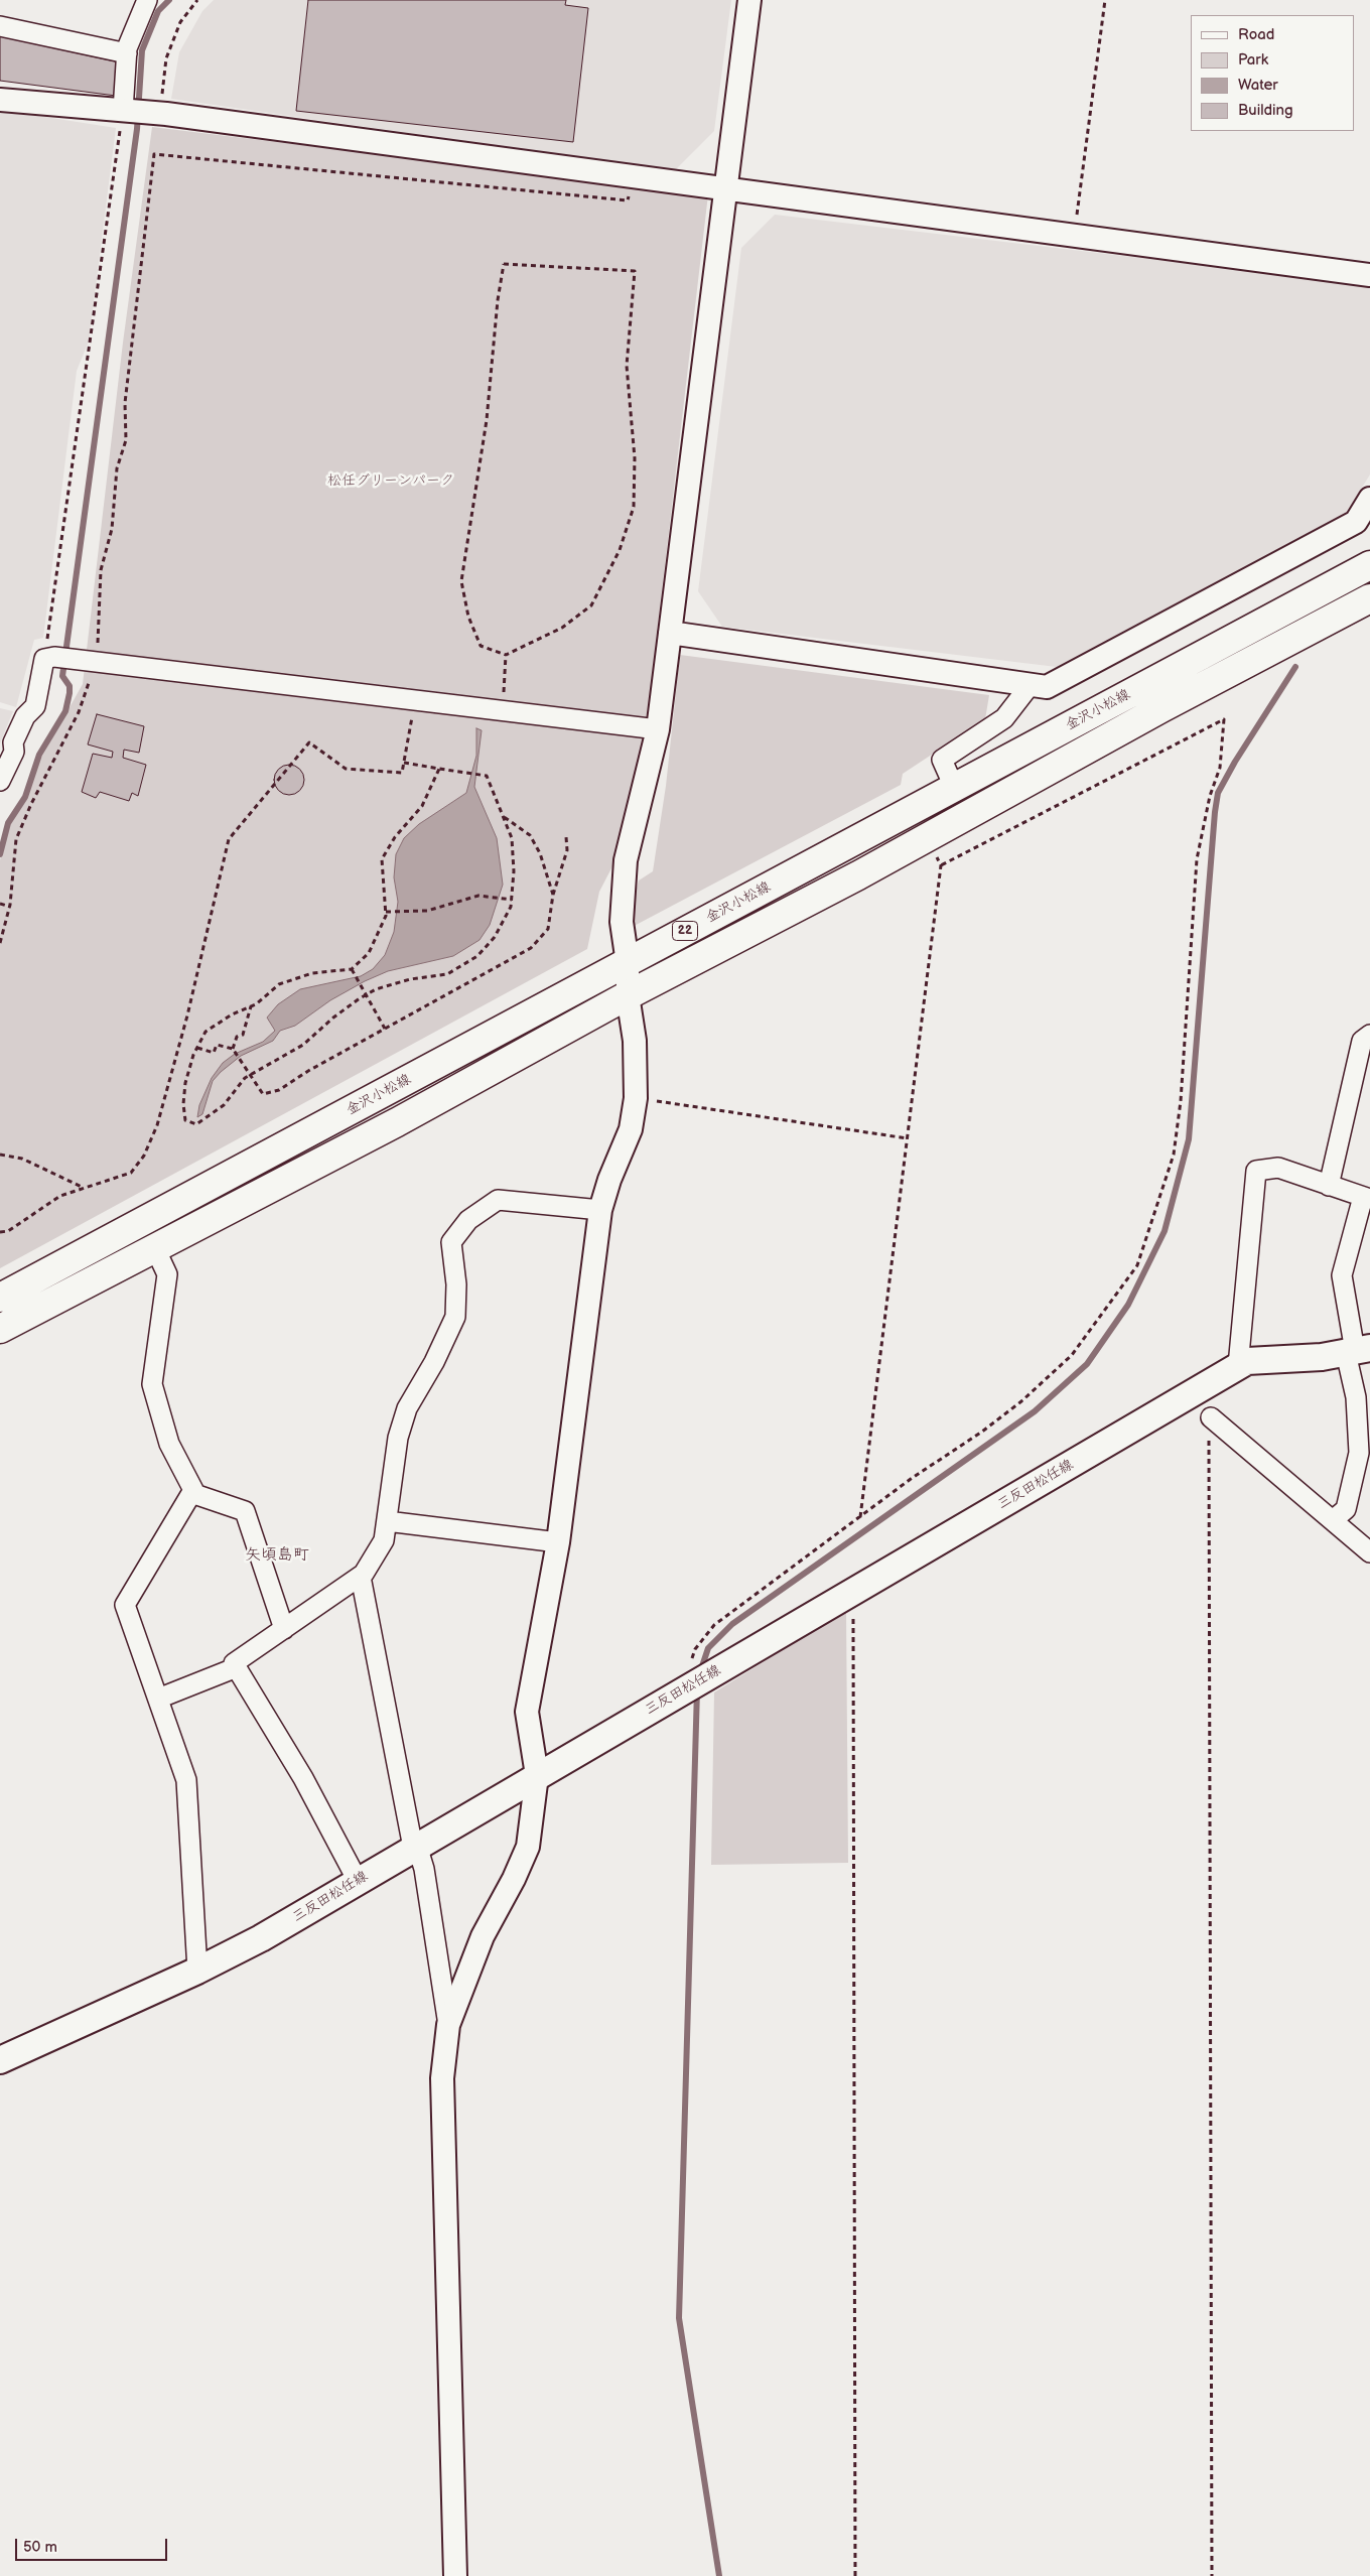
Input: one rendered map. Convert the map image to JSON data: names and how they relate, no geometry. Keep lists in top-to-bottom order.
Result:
{
  "streets": {
    "main road": ["金沢小松線", "22", "三反田松任線"]
  },
  "districts": ["矢頃島町"],
  "parks": ["松任グリーンパーク"],
  "legend": [
    "Road",
    "Park",
    "Water",
    "Building"
  ],
  "scale_bar": "50 m"
}
